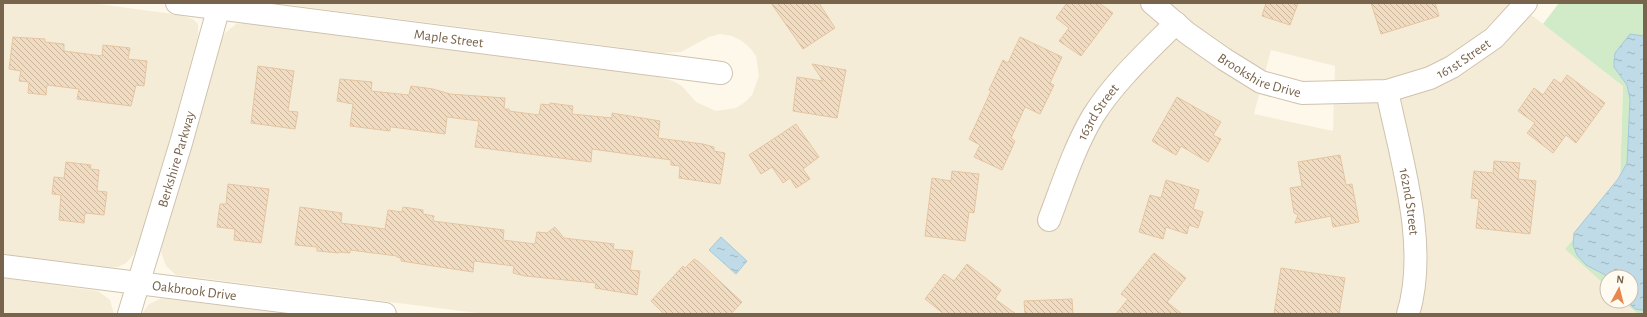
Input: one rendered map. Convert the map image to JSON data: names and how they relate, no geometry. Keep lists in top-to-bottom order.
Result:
{
  "streets": {
    "street": [
      "Maple Street",
      "161st Street",
      "Brookshire Drive",
      "163rd Street",
      "Berkshire Parkway",
      "162nd Street",
      "Oakbrook Drive"
    ]
  },
  "crossings": [
    ["Maple Street", "Berkshire Parkway"],
    ["161st Street", "Brookshire Drive"],
    ["161st Street", "162nd Street"],
    ["Brookshire Drive", "163rd Street"],
    ["Brookshire Drive", "162nd Street"],
    ["Berkshire Parkway", "Oakbrook Drive"]
  ],
  "north": "top"
}
